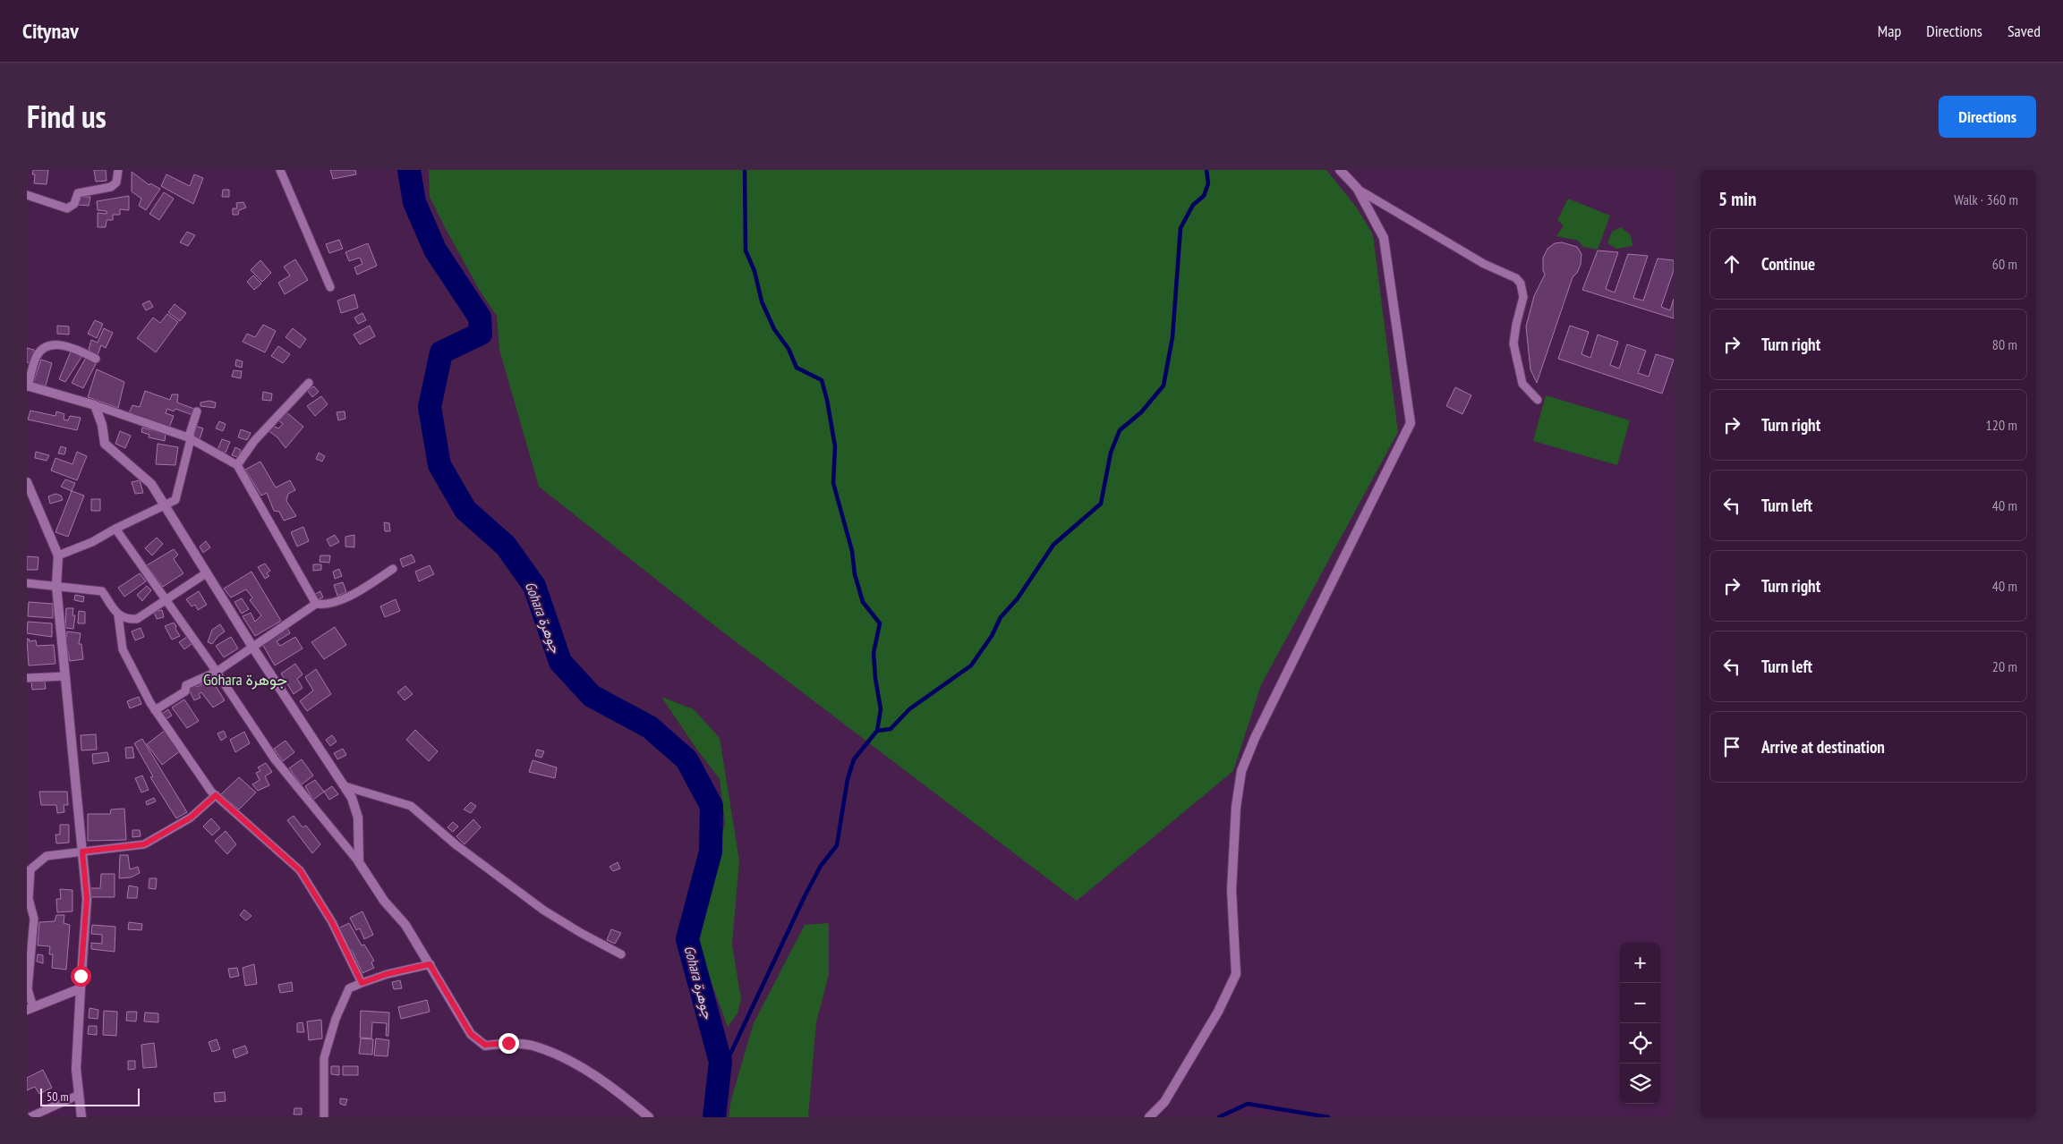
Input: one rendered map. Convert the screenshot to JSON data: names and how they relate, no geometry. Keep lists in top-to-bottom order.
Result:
{
  "districts": ["Gohara جوهرة"],
  "water": ["Gohara جوهرة"],
  "scale_bar": "50 m",
  "page": {
    "header": "Citynav",
    "nav": ["Map", "Directions", "Saved"],
    "title": "Find us",
    "buttons": "Directions",
    "heading": ["5 min", "Walk · 360 m"],
    "list": [
      ["Continue", "60 m"],
      ["Turn right", "80 m"],
      ["Turn right", "120 m"],
      ["Turn left", "40 m"],
      ["Turn right", "40 m"],
      ["Turn left", "20 m"],
      "Arrive at destination"
    ],
    "map_buttons": ["+", "−"],
    "scale": "50 m"
  }
}
